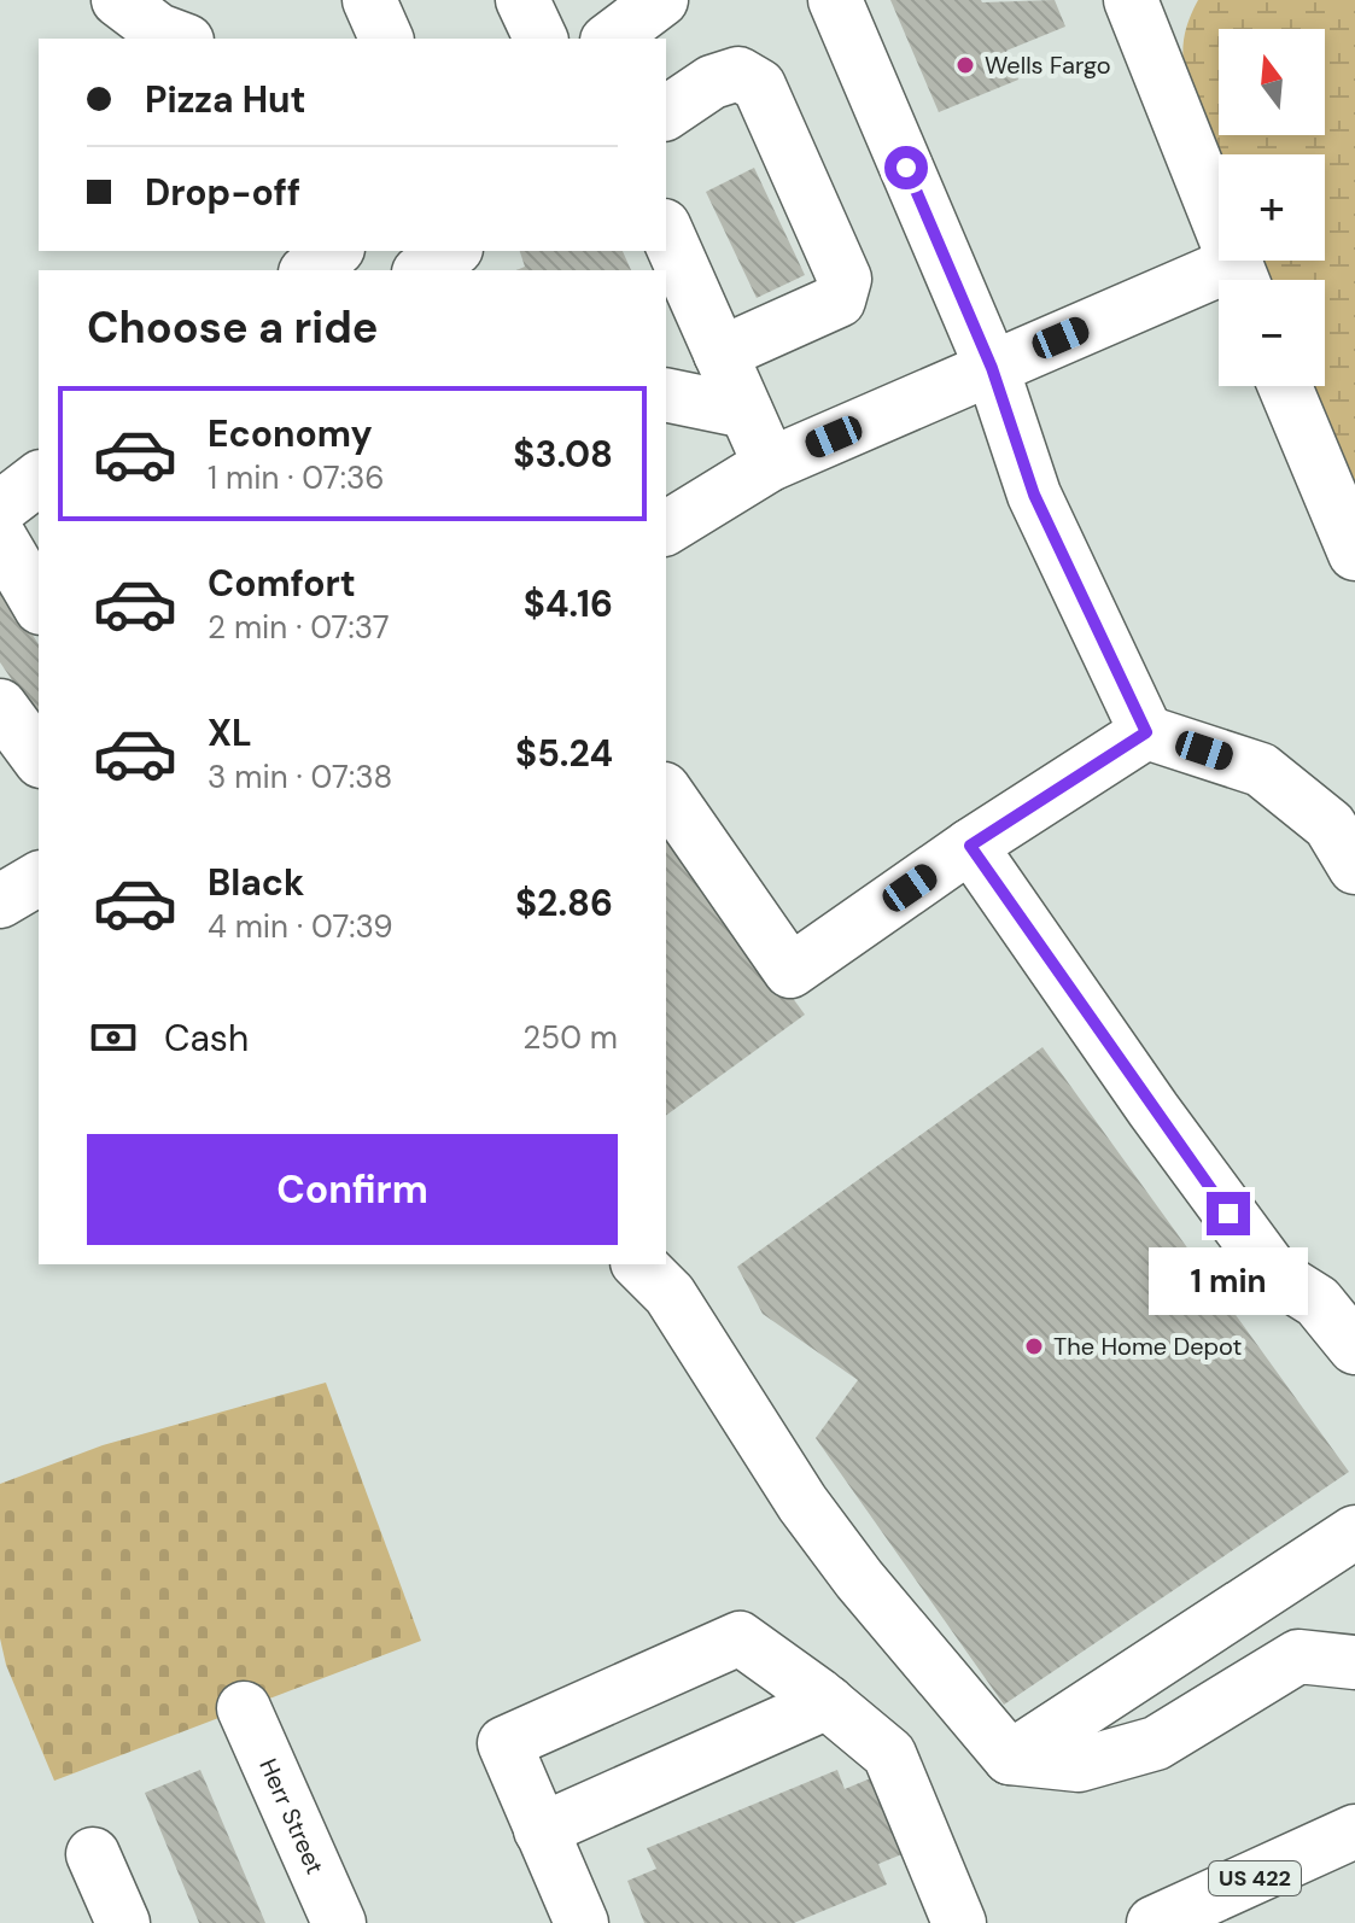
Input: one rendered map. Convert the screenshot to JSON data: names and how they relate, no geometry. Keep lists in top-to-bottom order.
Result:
{
  "streets": {
    "main road": ["Herr Street", "US 422"]
  },
  "places": ["Wells Fargo", "The Home Depot"],
  "north": "top",
  "page": {
    "map_buttons": ["+", "−"],
    "banner": ["Pizza Hut", "Drop-off"],
    "heading": "Choose a ride",
    "list": [
      {
        "name": "Economy",
        "note": "1 min · 07:36",
        "value": "$3.08"
      },
      {
        "name": "Comfort",
        "note": "2 min · 07:37",
        "value": "$4.16"
      },
      {
        "name": "XL",
        "note": "3 min · 07:38",
        "value": "$5.24"
      },
      {
        "name": "Black",
        "note": "4 min · 07:39",
        "value": "$2.86"
      }
    ],
    "pay": ["Cash", "250 m"],
    "buttons": "Confirm",
    "bubble": "1 min"
  }
}
